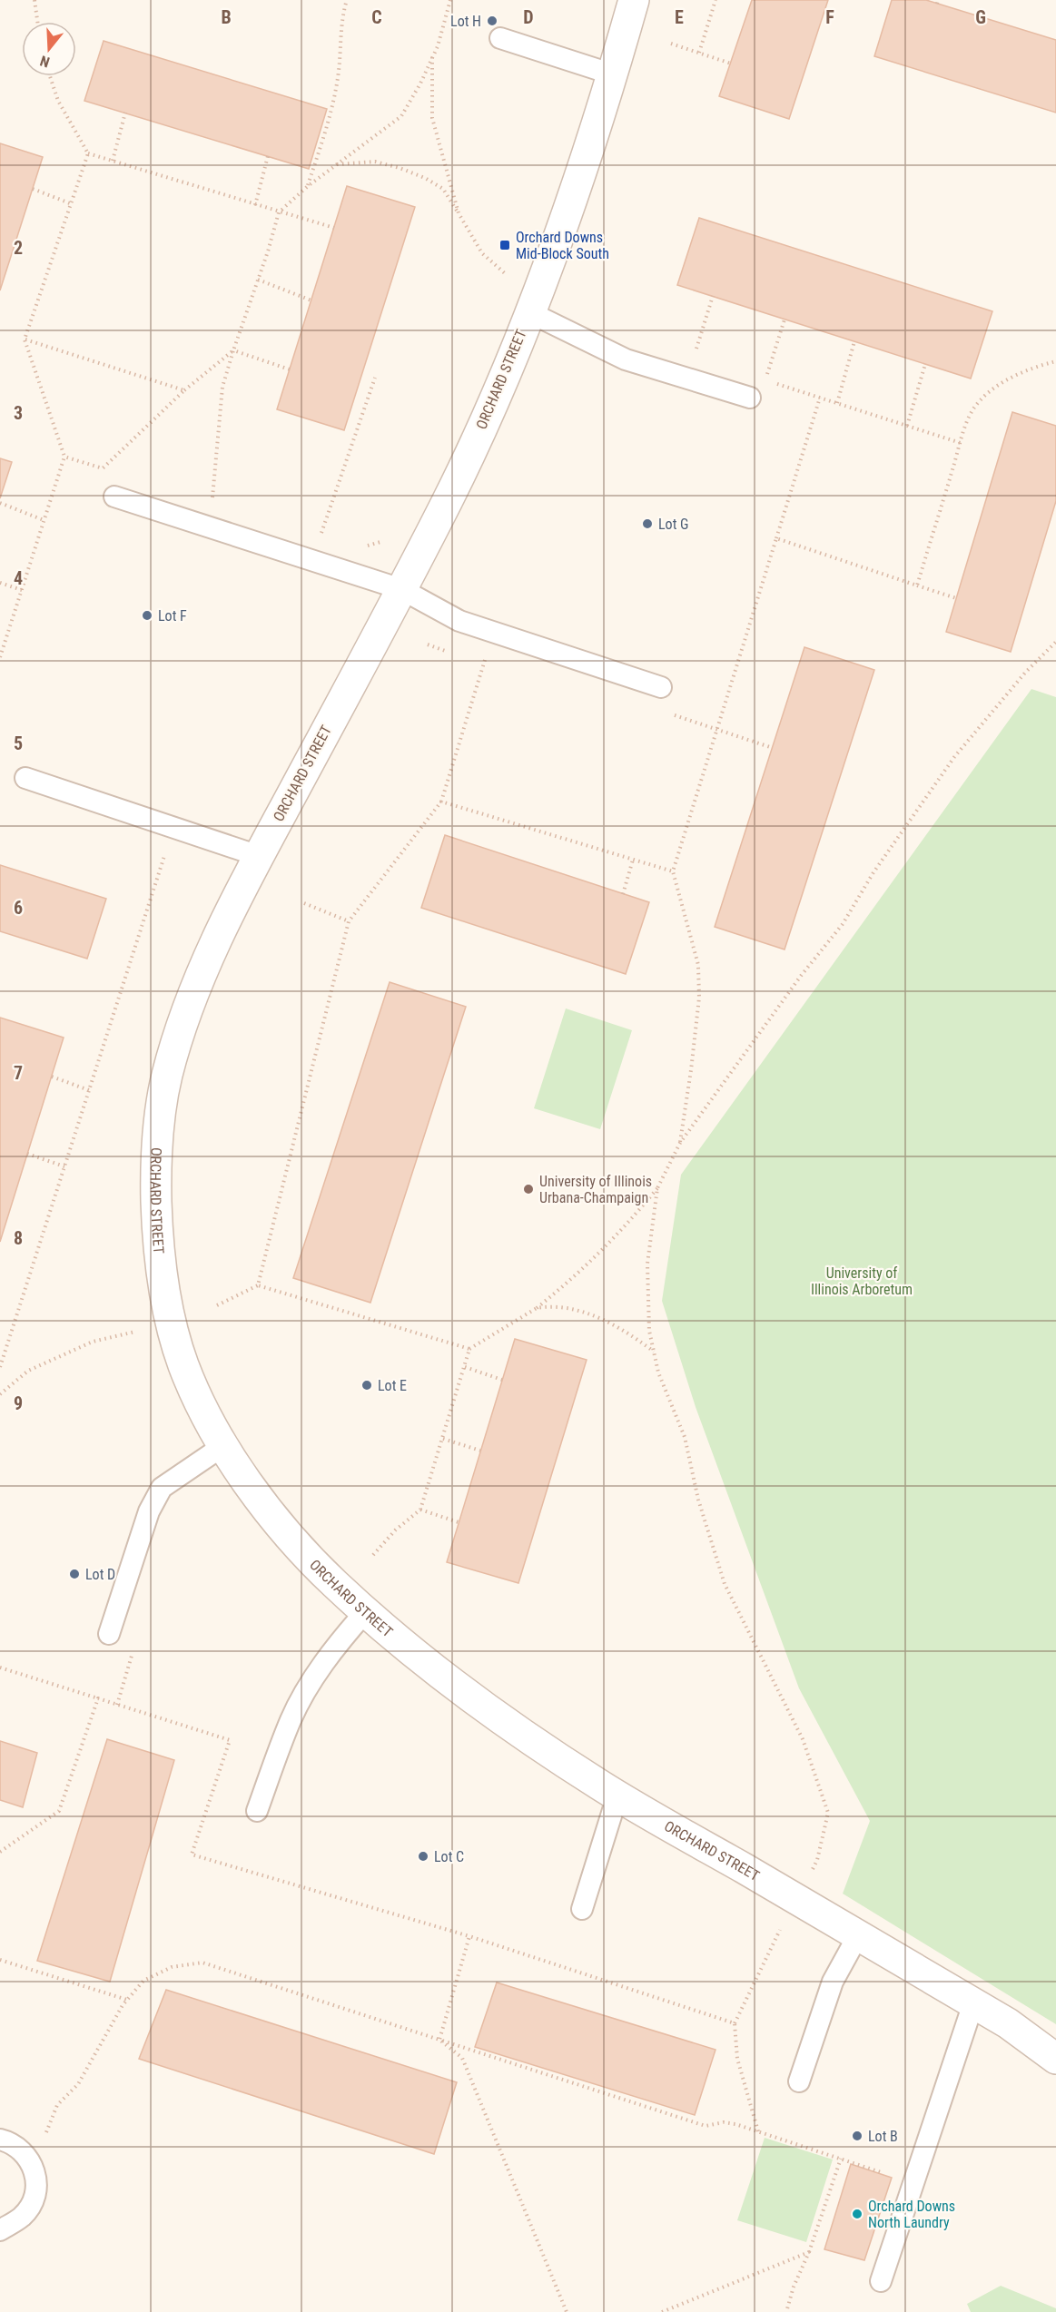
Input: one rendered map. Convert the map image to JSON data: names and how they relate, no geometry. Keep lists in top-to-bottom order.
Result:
{
  "streets": {
    "street": ["ORCHARD STREET"]
  },
  "parks": ["University of Illinois Arboretum"],
  "places": {
    "other": [
      "Lot H",
      "Lot G",
      "Lot F",
      "University of Illinois Urbana-Champaign",
      "Lot E",
      "Lot D",
      "Lot C",
      "Lot B",
      "Orchard Downs North Laundry"
    ],
    "transit": ["Orchard Downs Mid-Block South"]
  },
  "north": "bottom",
  "grid": {
    "columns": [
      "B",
      "C",
      "D",
      "E",
      "F",
      "G"
    ],
    "rows": [
      "2",
      "3",
      "4",
      "5",
      "6",
      "7",
      "8",
      "9"
    ]
  }
}
